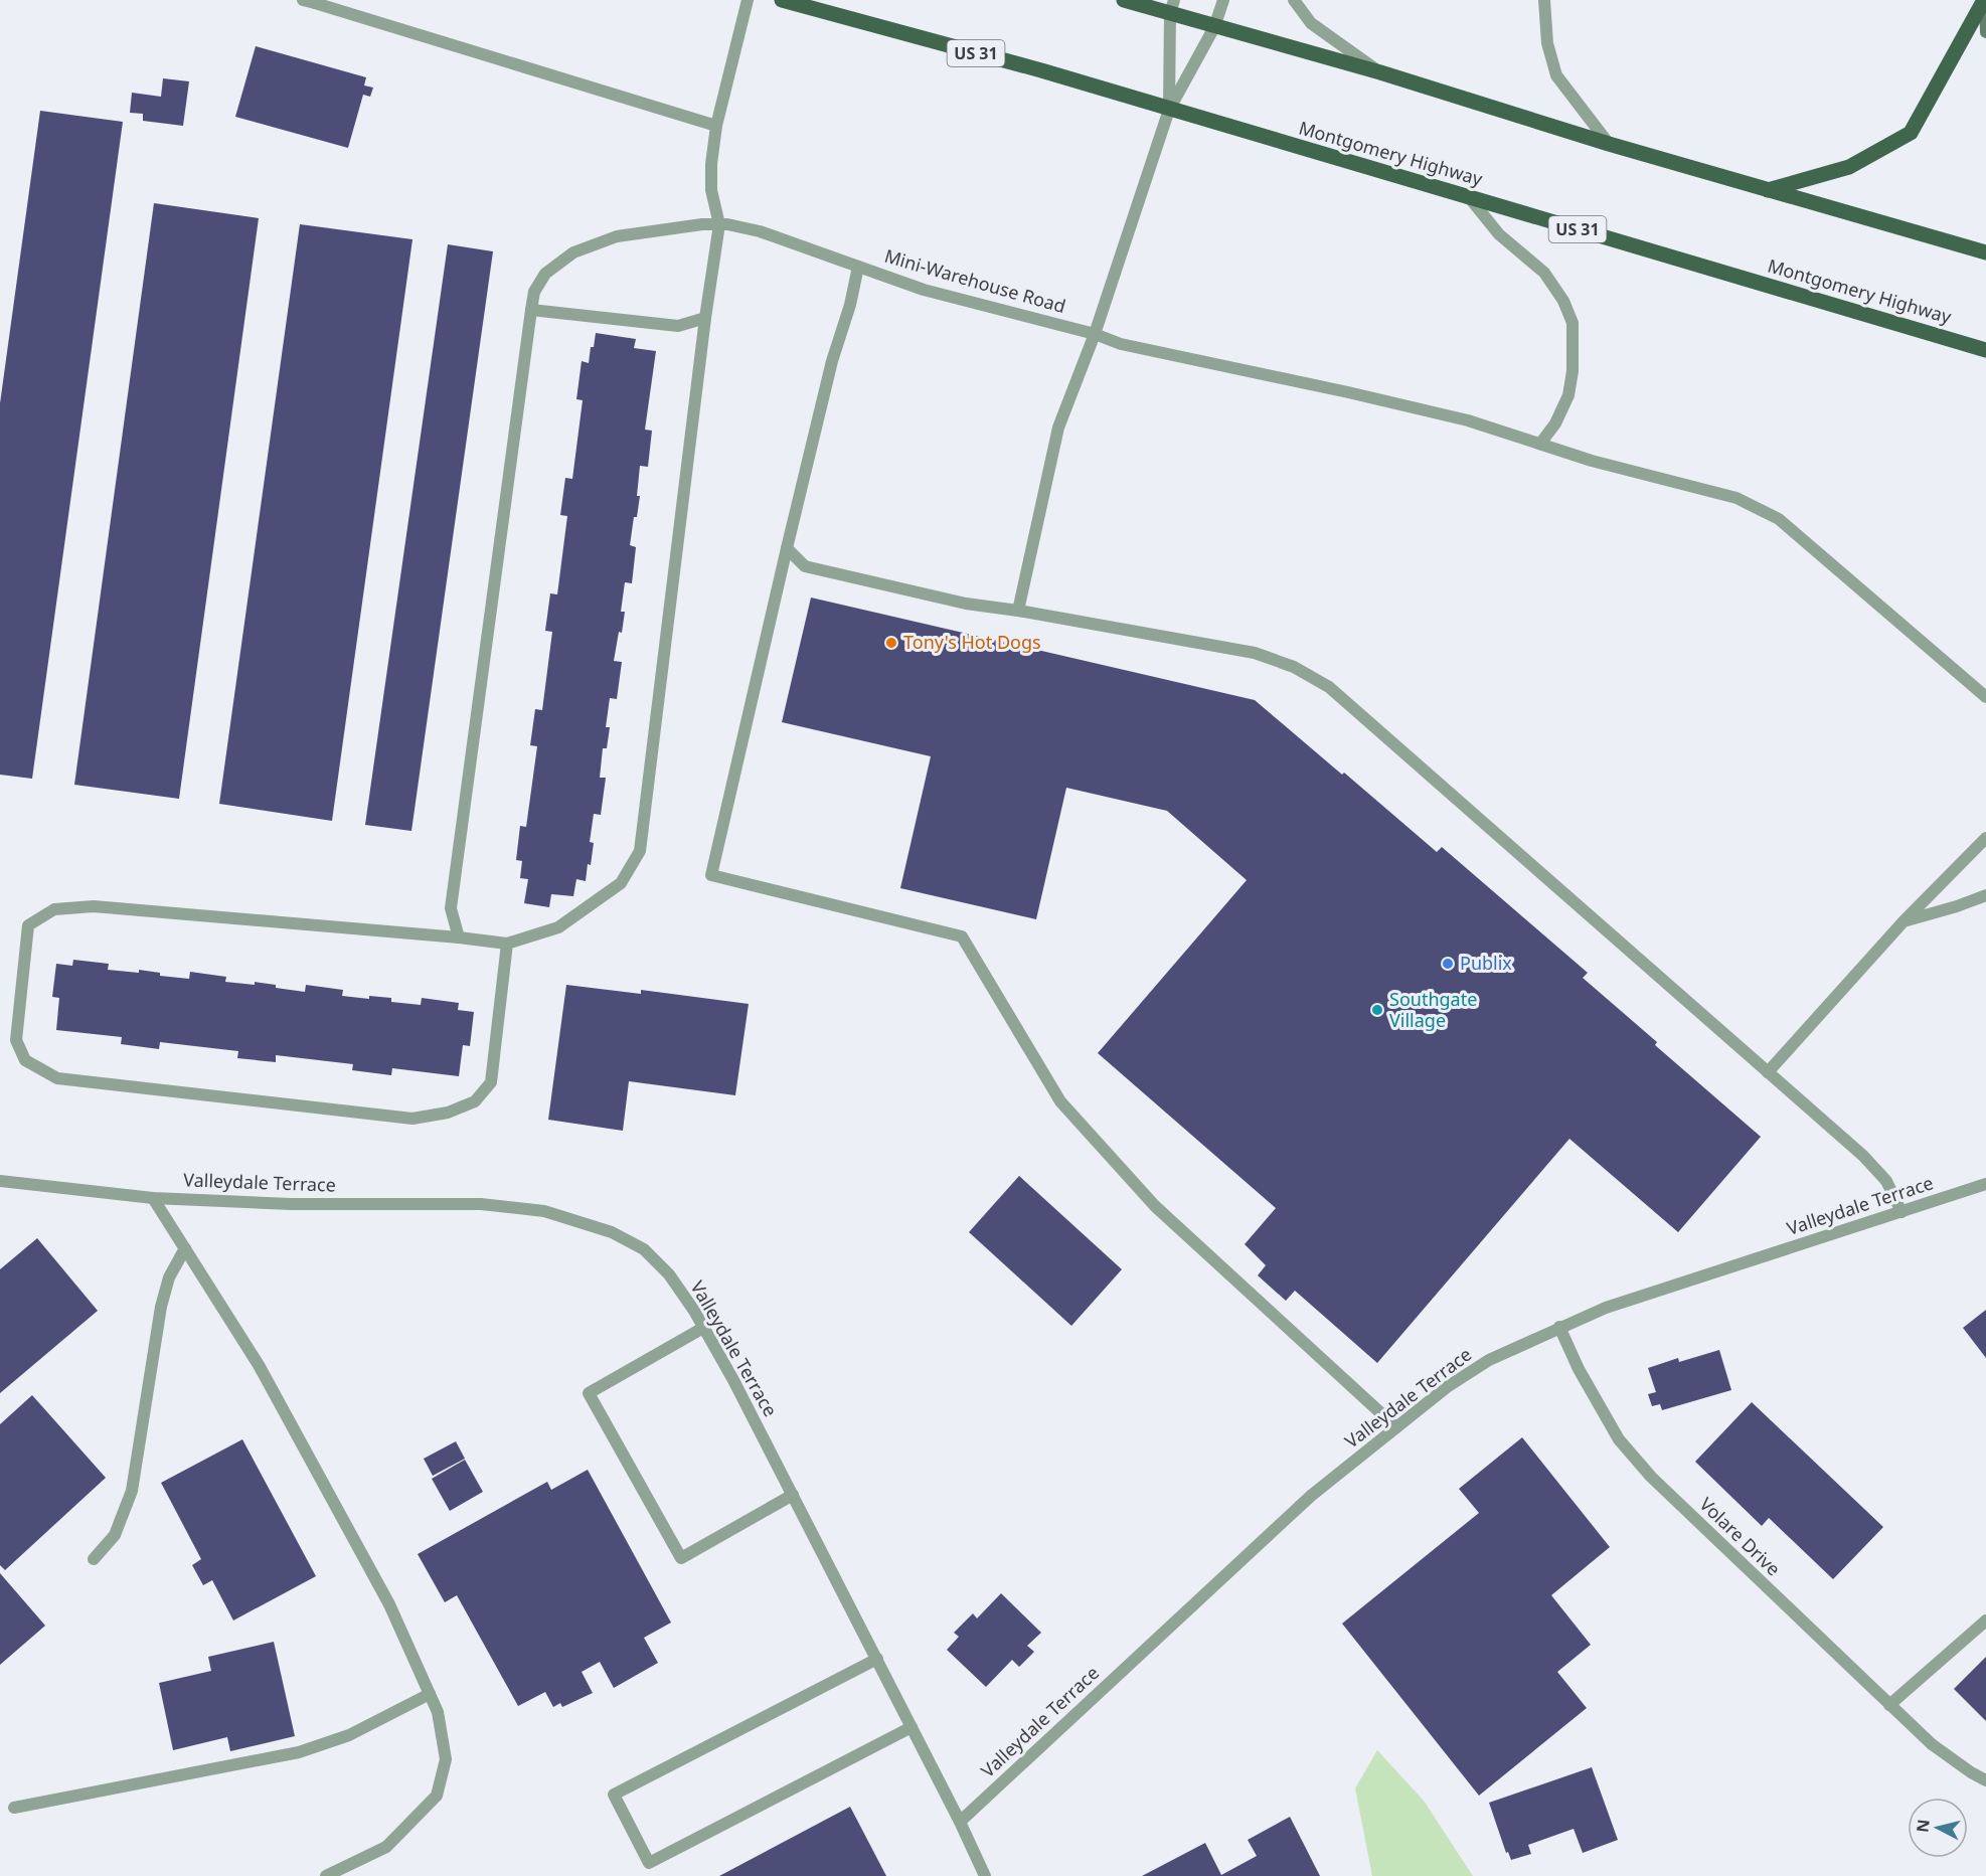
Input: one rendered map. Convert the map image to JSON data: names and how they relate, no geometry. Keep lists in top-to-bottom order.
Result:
{
  "streets": {
    "main road": ["US 31", "Montgomery Highway"],
    "street": ["Mini-Warehouse Road", "Valleydale Terrace", "Volare Drive"]
  },
  "crossings": [
    ["Valleydale Terrace", "Volare Drive"]
  ],
  "places": ["Tony's Hot Dogs", "Publix", "Southgate Village"],
  "north": "left"
}
